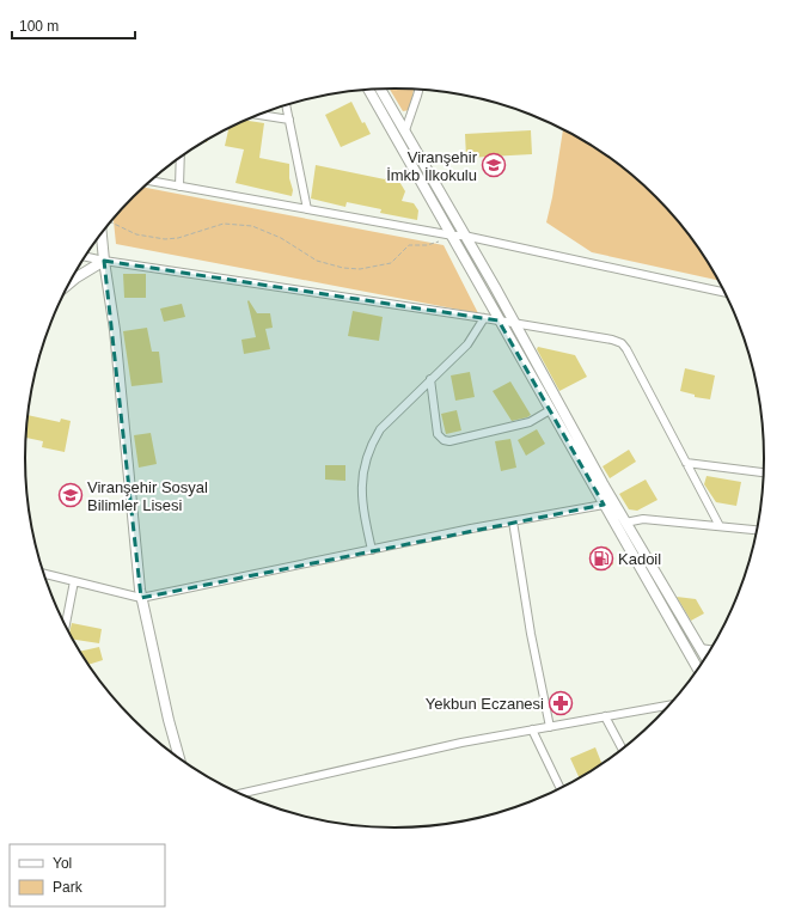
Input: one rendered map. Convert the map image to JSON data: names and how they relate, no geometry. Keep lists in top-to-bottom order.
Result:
{
  "places": {
    "school or university": ["Viranşehir İmkb İlkokulu", "Viranşehir Sosyal Bilimler Lisesi"],
    "fuel station": ["Kadoil"],
    "pharmacy": ["Yekbun Eczanesi"]
  },
  "legend": ["Yol", "Park"],
  "scale_bar": "100 m"
}
